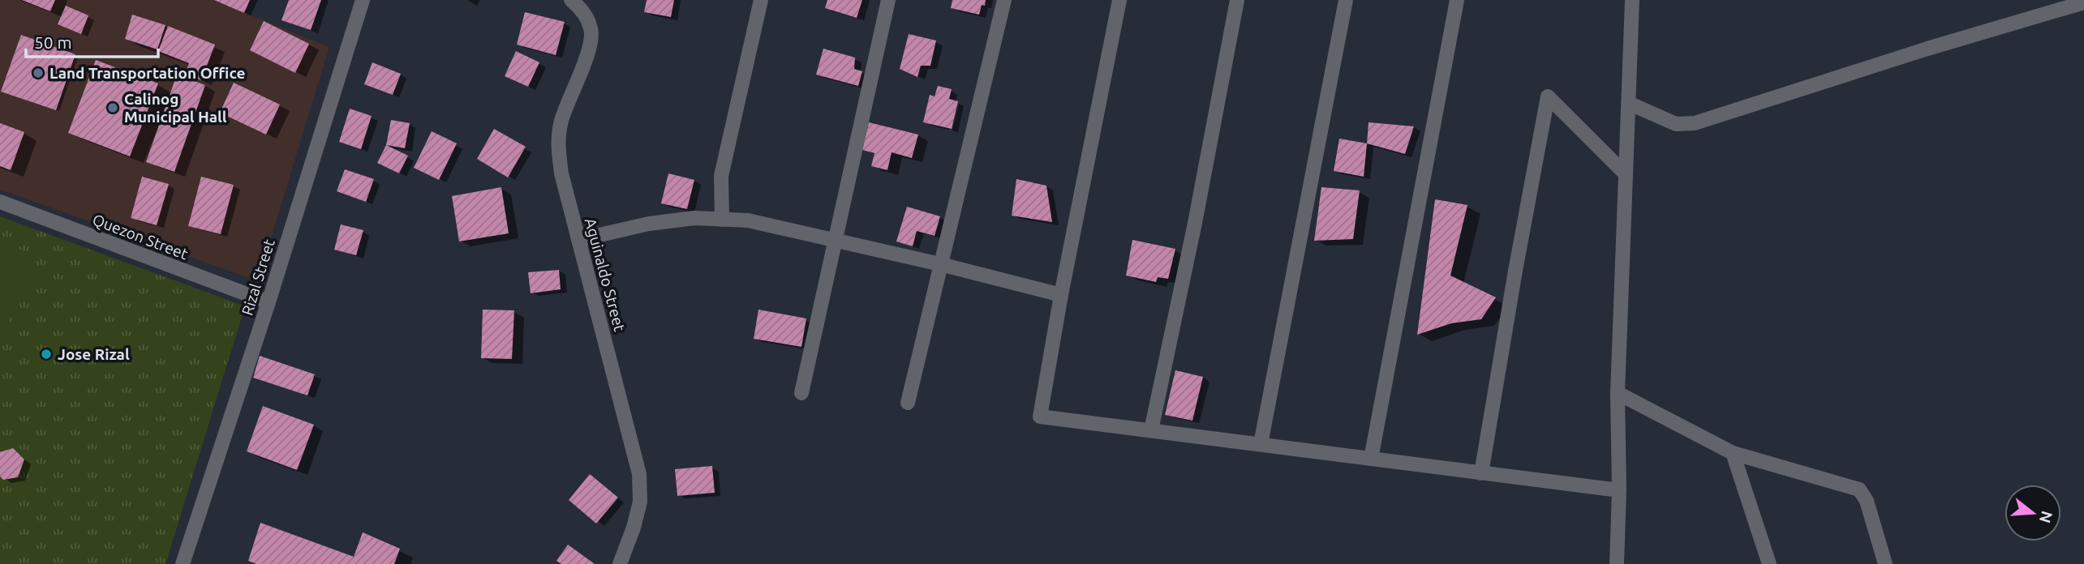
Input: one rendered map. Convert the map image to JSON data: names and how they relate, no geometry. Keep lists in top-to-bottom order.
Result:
{
  "streets": {
    "street": ["Quezon Street", "Aguinaldo Street", "Rizal Street"]
  },
  "crossings": [
    ["Quezon Street", "Rizal Street"]
  ],
  "places": ["Land Transportation Office", "Calinog Municipal Hall", "Jose Rizal"],
  "scale_bar": "50 m",
  "north": "right"
}
